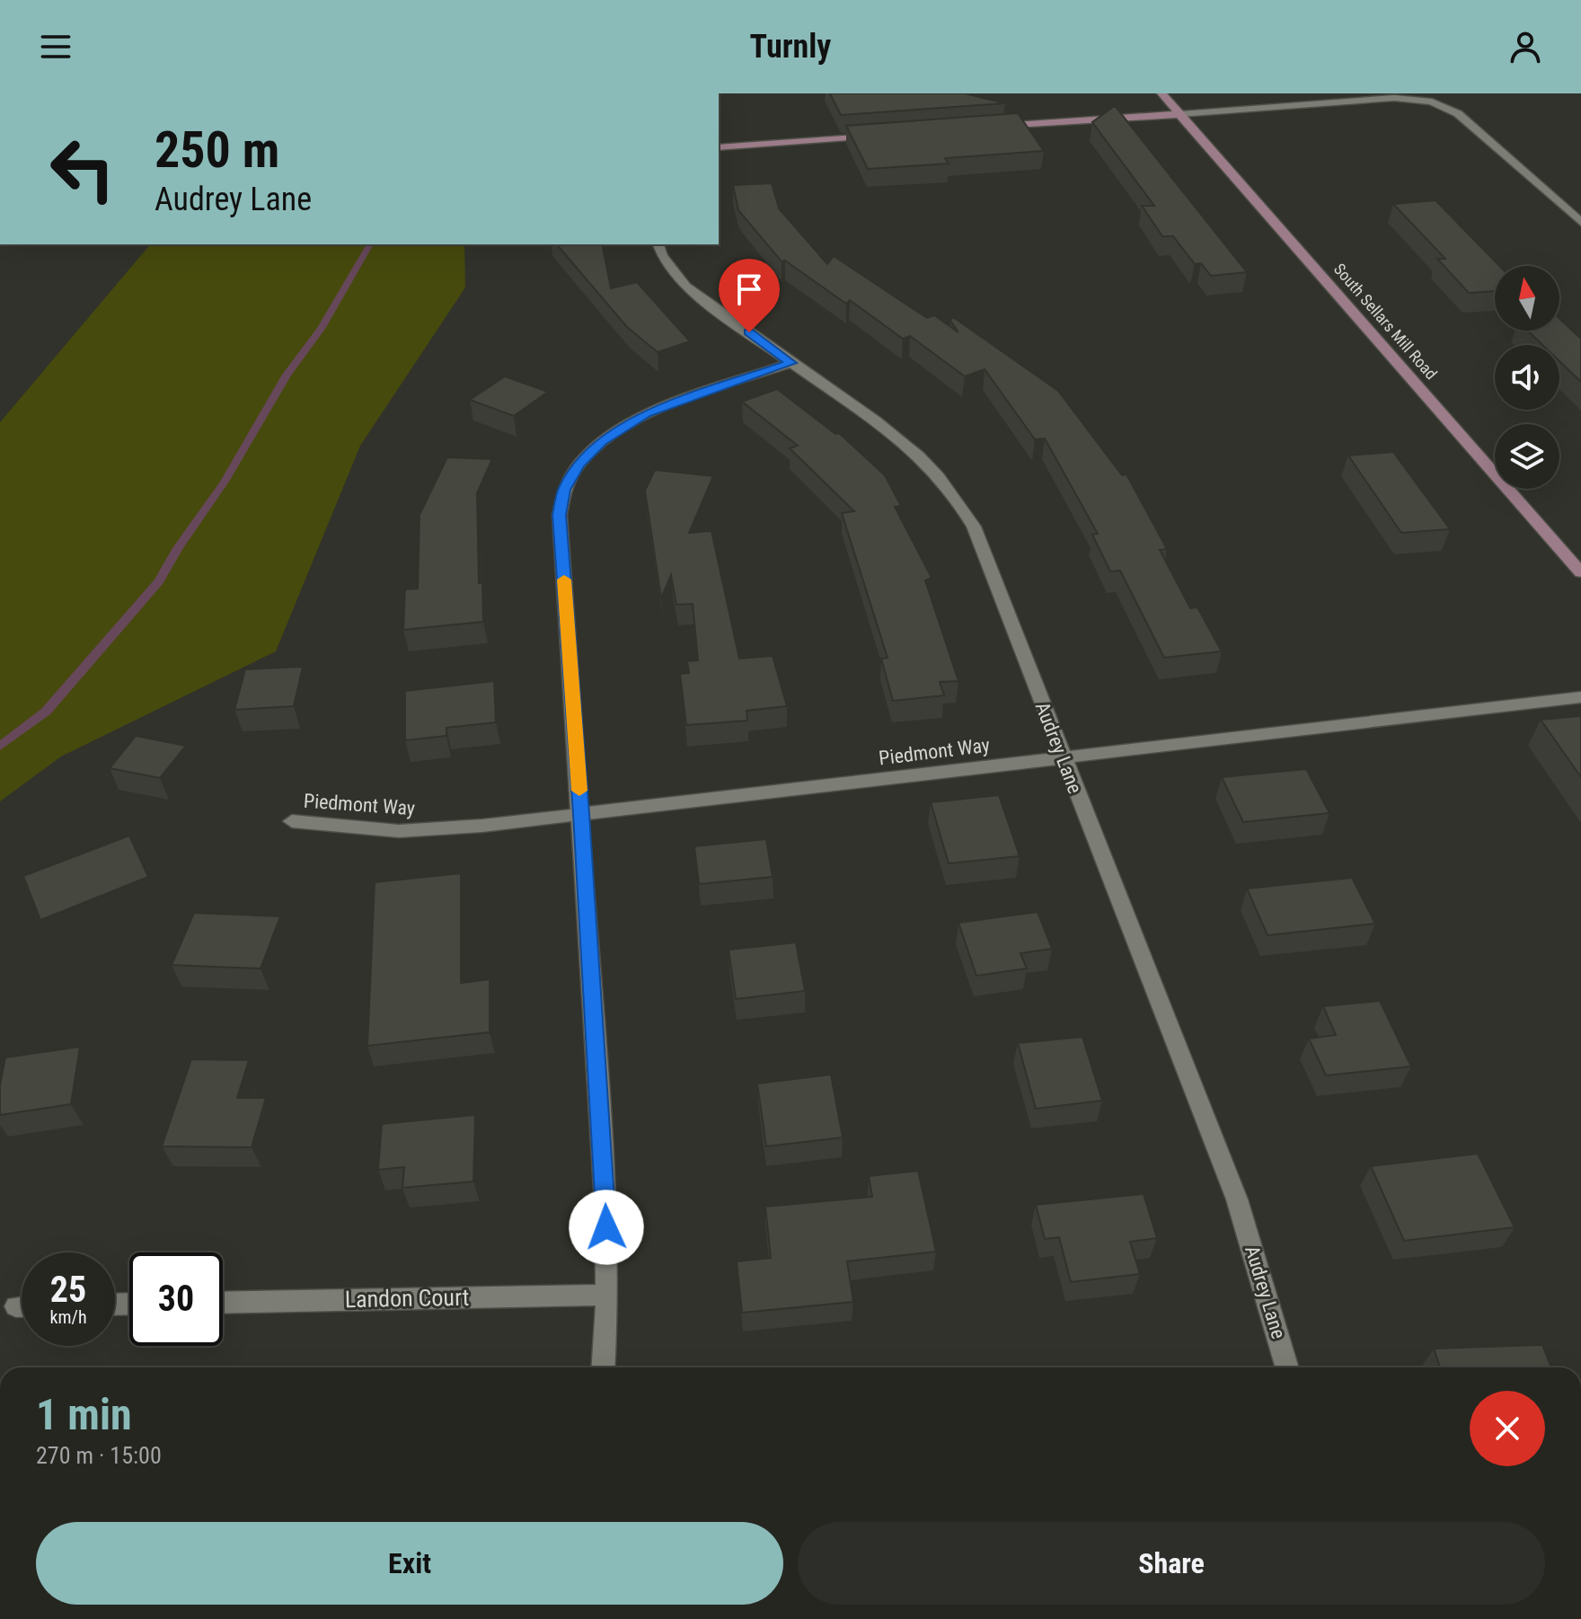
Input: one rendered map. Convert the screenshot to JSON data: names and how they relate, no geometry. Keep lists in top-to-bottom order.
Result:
{
  "streets": {
    "main road": ["South Sellars Mill Road"],
    "street": ["Audrey Lane", "Piedmont Way", "Landon Court"]
  },
  "crossings": [
    ["Audrey Lane", "Piedmont Way"]
  ],
  "north": "top",
  "page": {
    "header": "Turnly",
    "turn": ["250 m", "Audrey Lane"],
    "speed": "25 km/h",
    "limit": "30",
    "heading": ["1 min", "270 m · 15:00"],
    "buttons": ["Exit", "Share"]
  }
}
